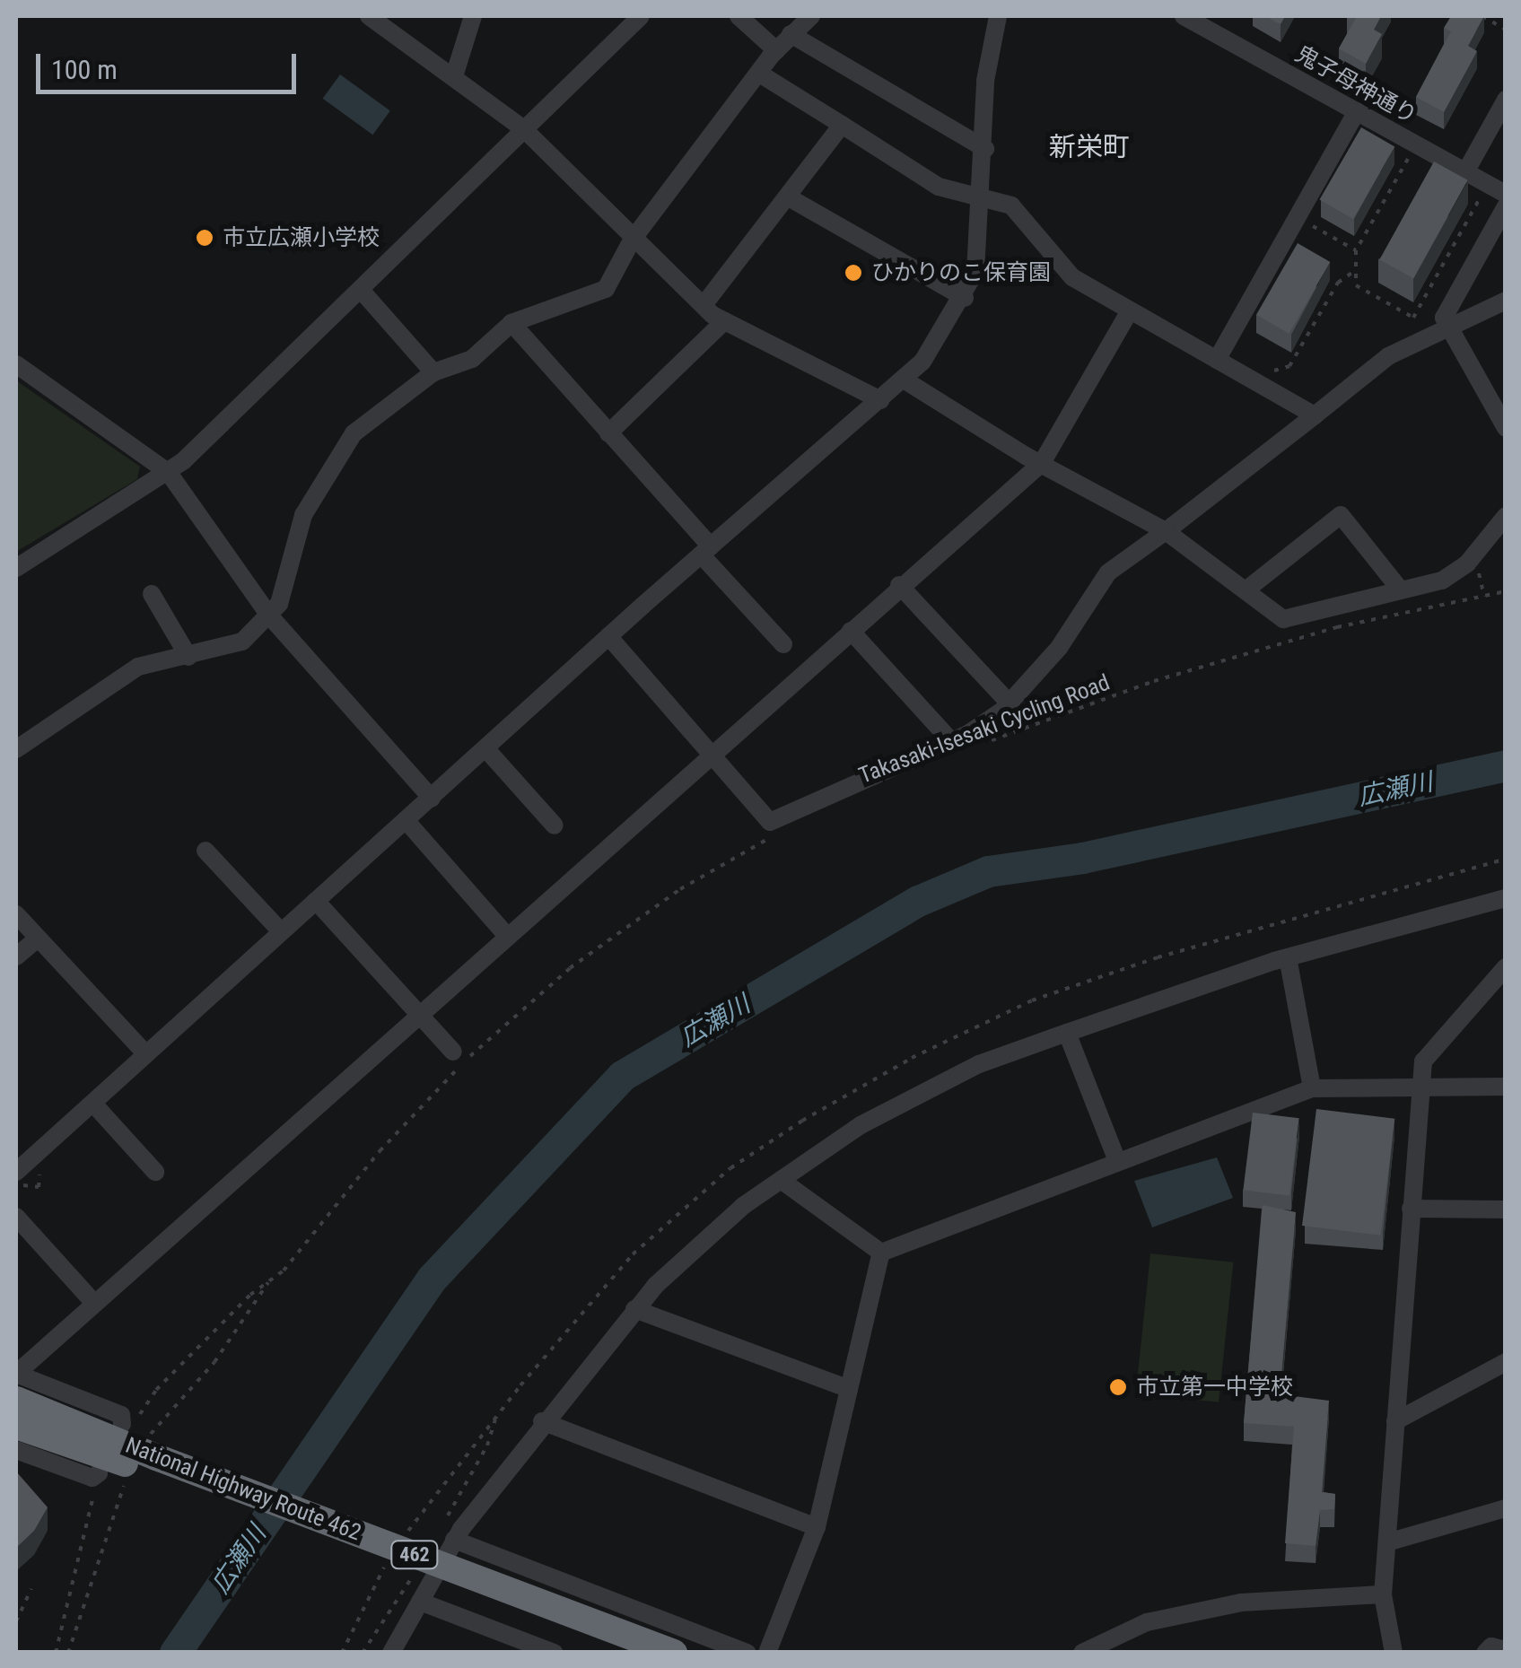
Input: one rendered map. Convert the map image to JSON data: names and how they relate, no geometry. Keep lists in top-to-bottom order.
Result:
{
  "streets": {
    "highway": ["National Highway Route 462", "462"],
    "street": ["鬼子母神通り"],
    "path": ["Takasaki-Isesaki Cycling Road"]
  },
  "districts": ["新栄町"],
  "water": ["広瀬川"],
  "places": ["市立広瀬小学校", "ひかりのこ保育園", "市立第一中学校"],
  "scale_bar": "100 m"
}
